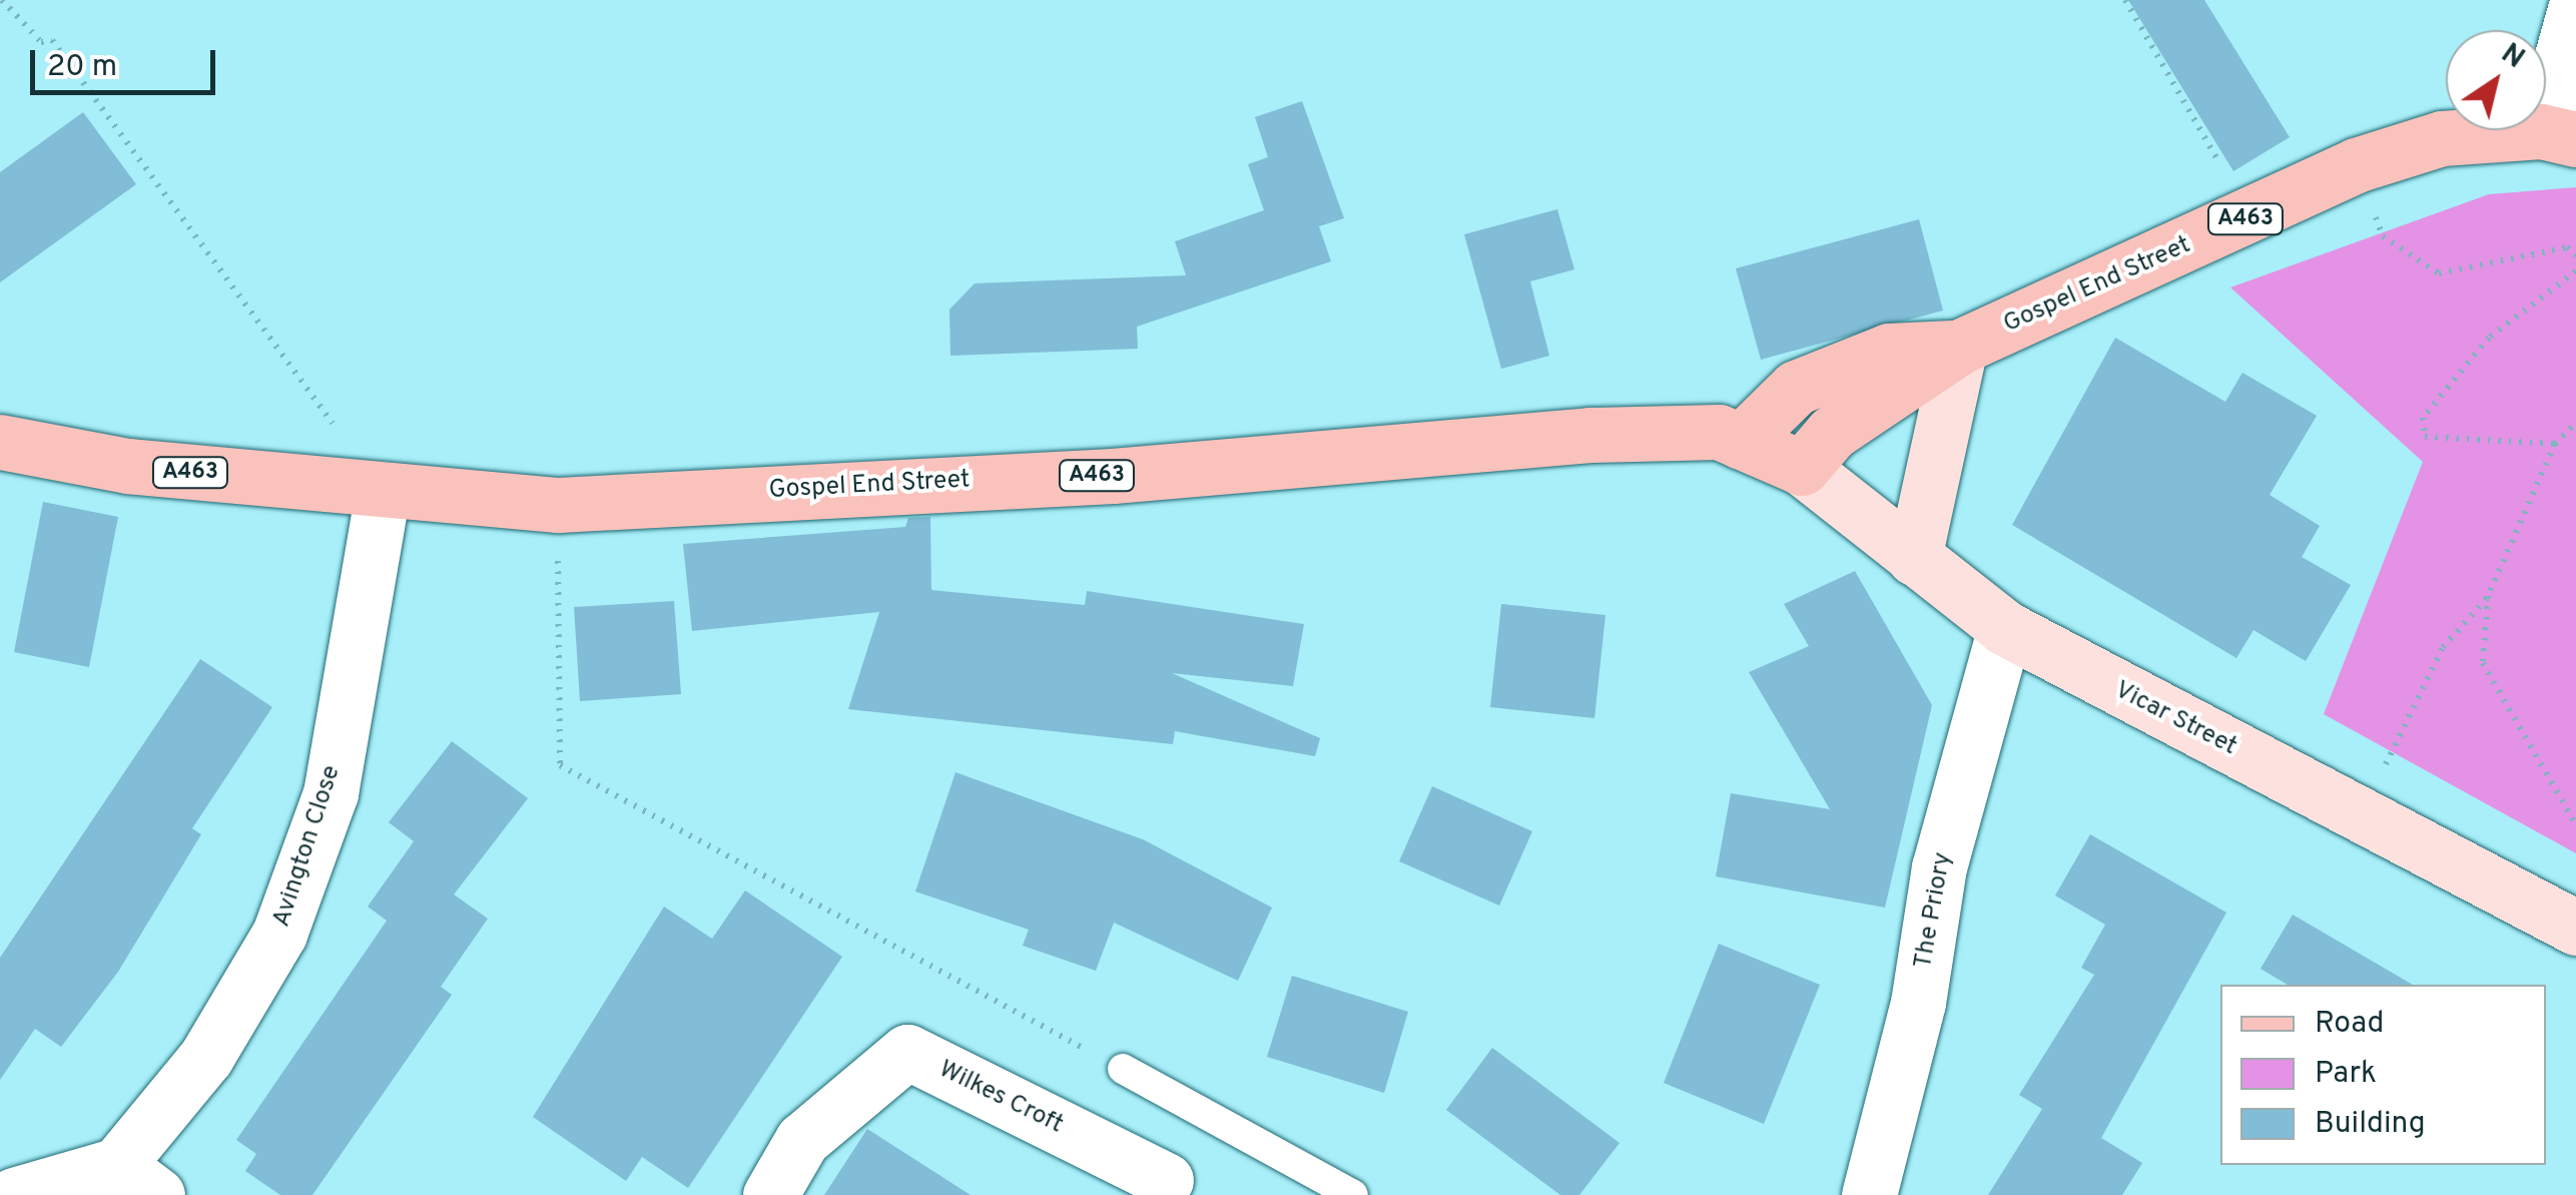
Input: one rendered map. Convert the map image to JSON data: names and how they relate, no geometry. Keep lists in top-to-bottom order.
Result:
{
  "streets": {
    "main road": ["A463", "Gospel End Street", "Vicar Street"],
    "street": ["Avington Close", "The Priory", "Wilkes Croft"]
  },
  "crossings": [
    ["Gospel End Street", "Vicar Street"],
    ["Gospel End Street", "Avington Close"],
    ["Vicar Street", "The Priory"]
  ],
  "legend": ["Road", "Park", "Building"],
  "scale_bar": "20 m",
  "north": "top right"
}
